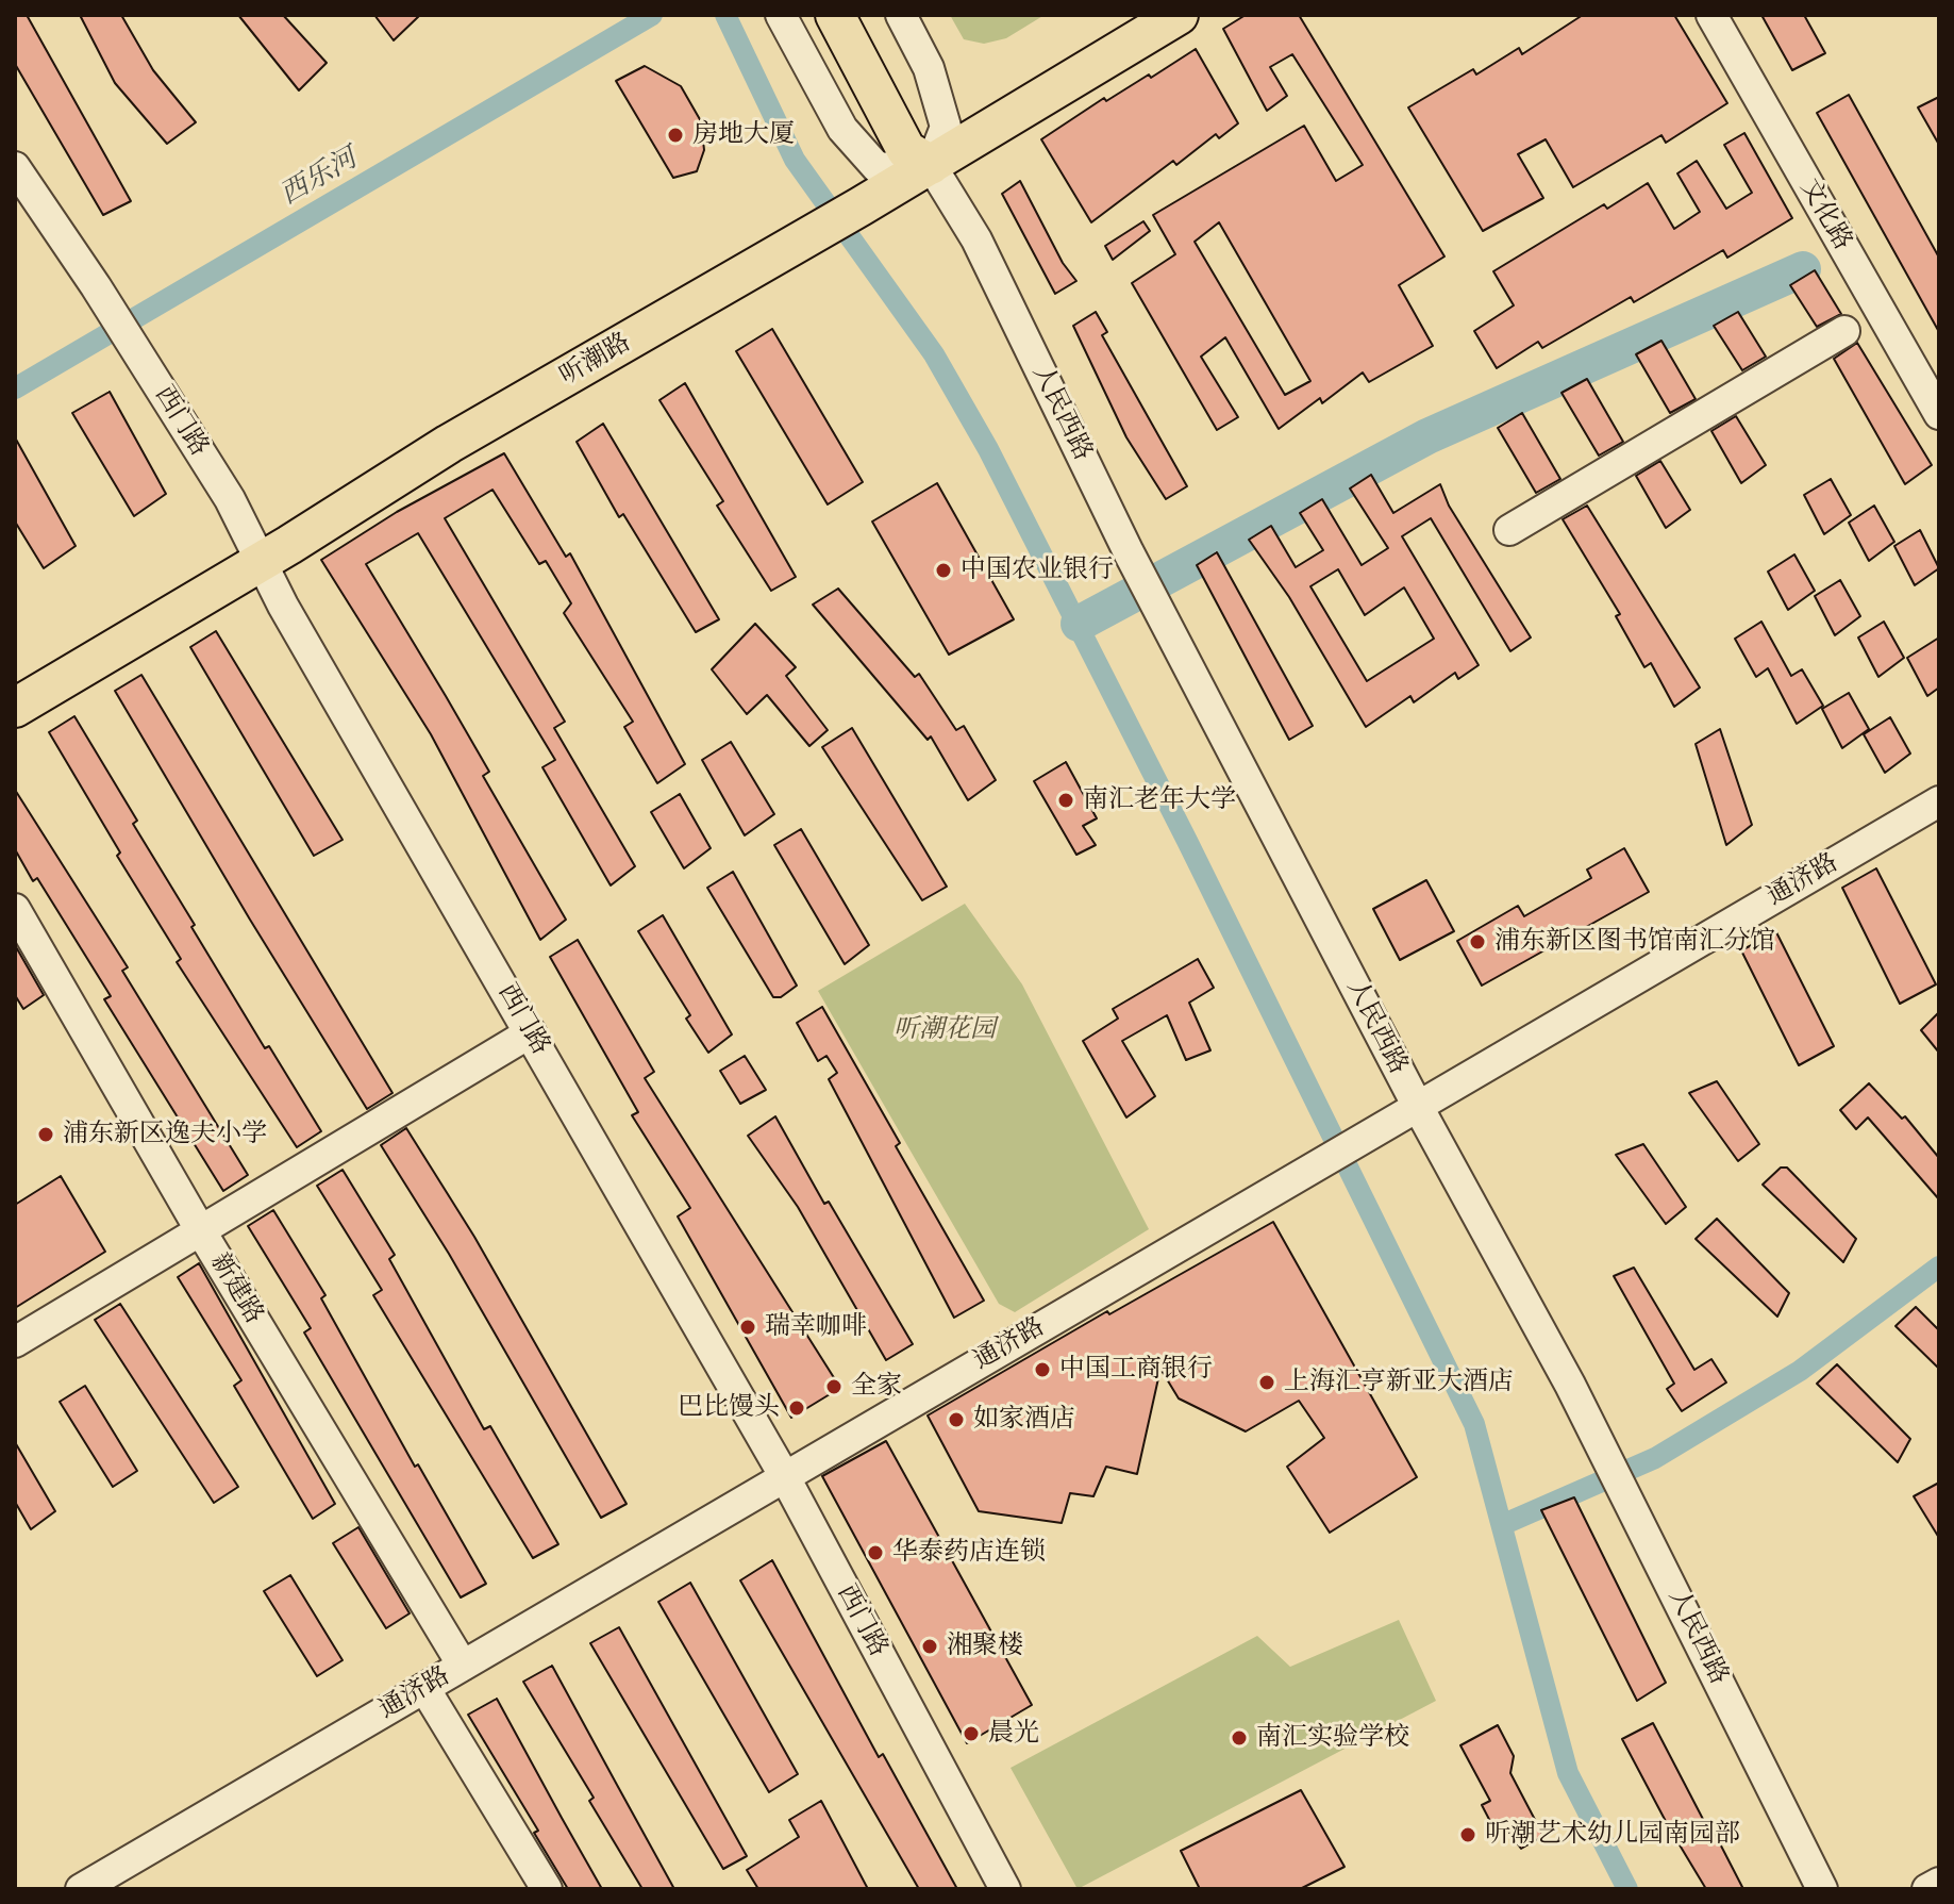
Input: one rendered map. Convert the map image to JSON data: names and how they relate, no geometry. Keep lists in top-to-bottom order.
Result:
{
  "streets": {
    "main road": ["听潮路", "人民西路"],
    "street": [
      "文化路",
      "西门路",
      "通济路",
      "新建路"
    ]
  },
  "crossings": [
    ["听潮路", "人民西路"],
    ["听潮路", "西门路"],
    ["人民西路", "通济路"],
    ["西门路", "通济路"],
    ["通济路", "新建路"]
  ],
  "water": ["西乐河"],
  "parks": ["听潮花园"],
  "places": [
    "房地大厦",
    "中国农业银行",
    "南汇老年大学",
    "浦东新区图书馆南汇分馆",
    "浦东新区逸夫小学",
    "瑞幸咖啡",
    "中国工商银行",
    "上海汇亨新亚大酒店",
    "全家",
    "巴比馒头",
    "如家酒店",
    "华泰药店连锁",
    "湘聚楼",
    "晨光",
    "南汇实验学校",
    "听潮艺术幼儿园南园部"
  ]
}
